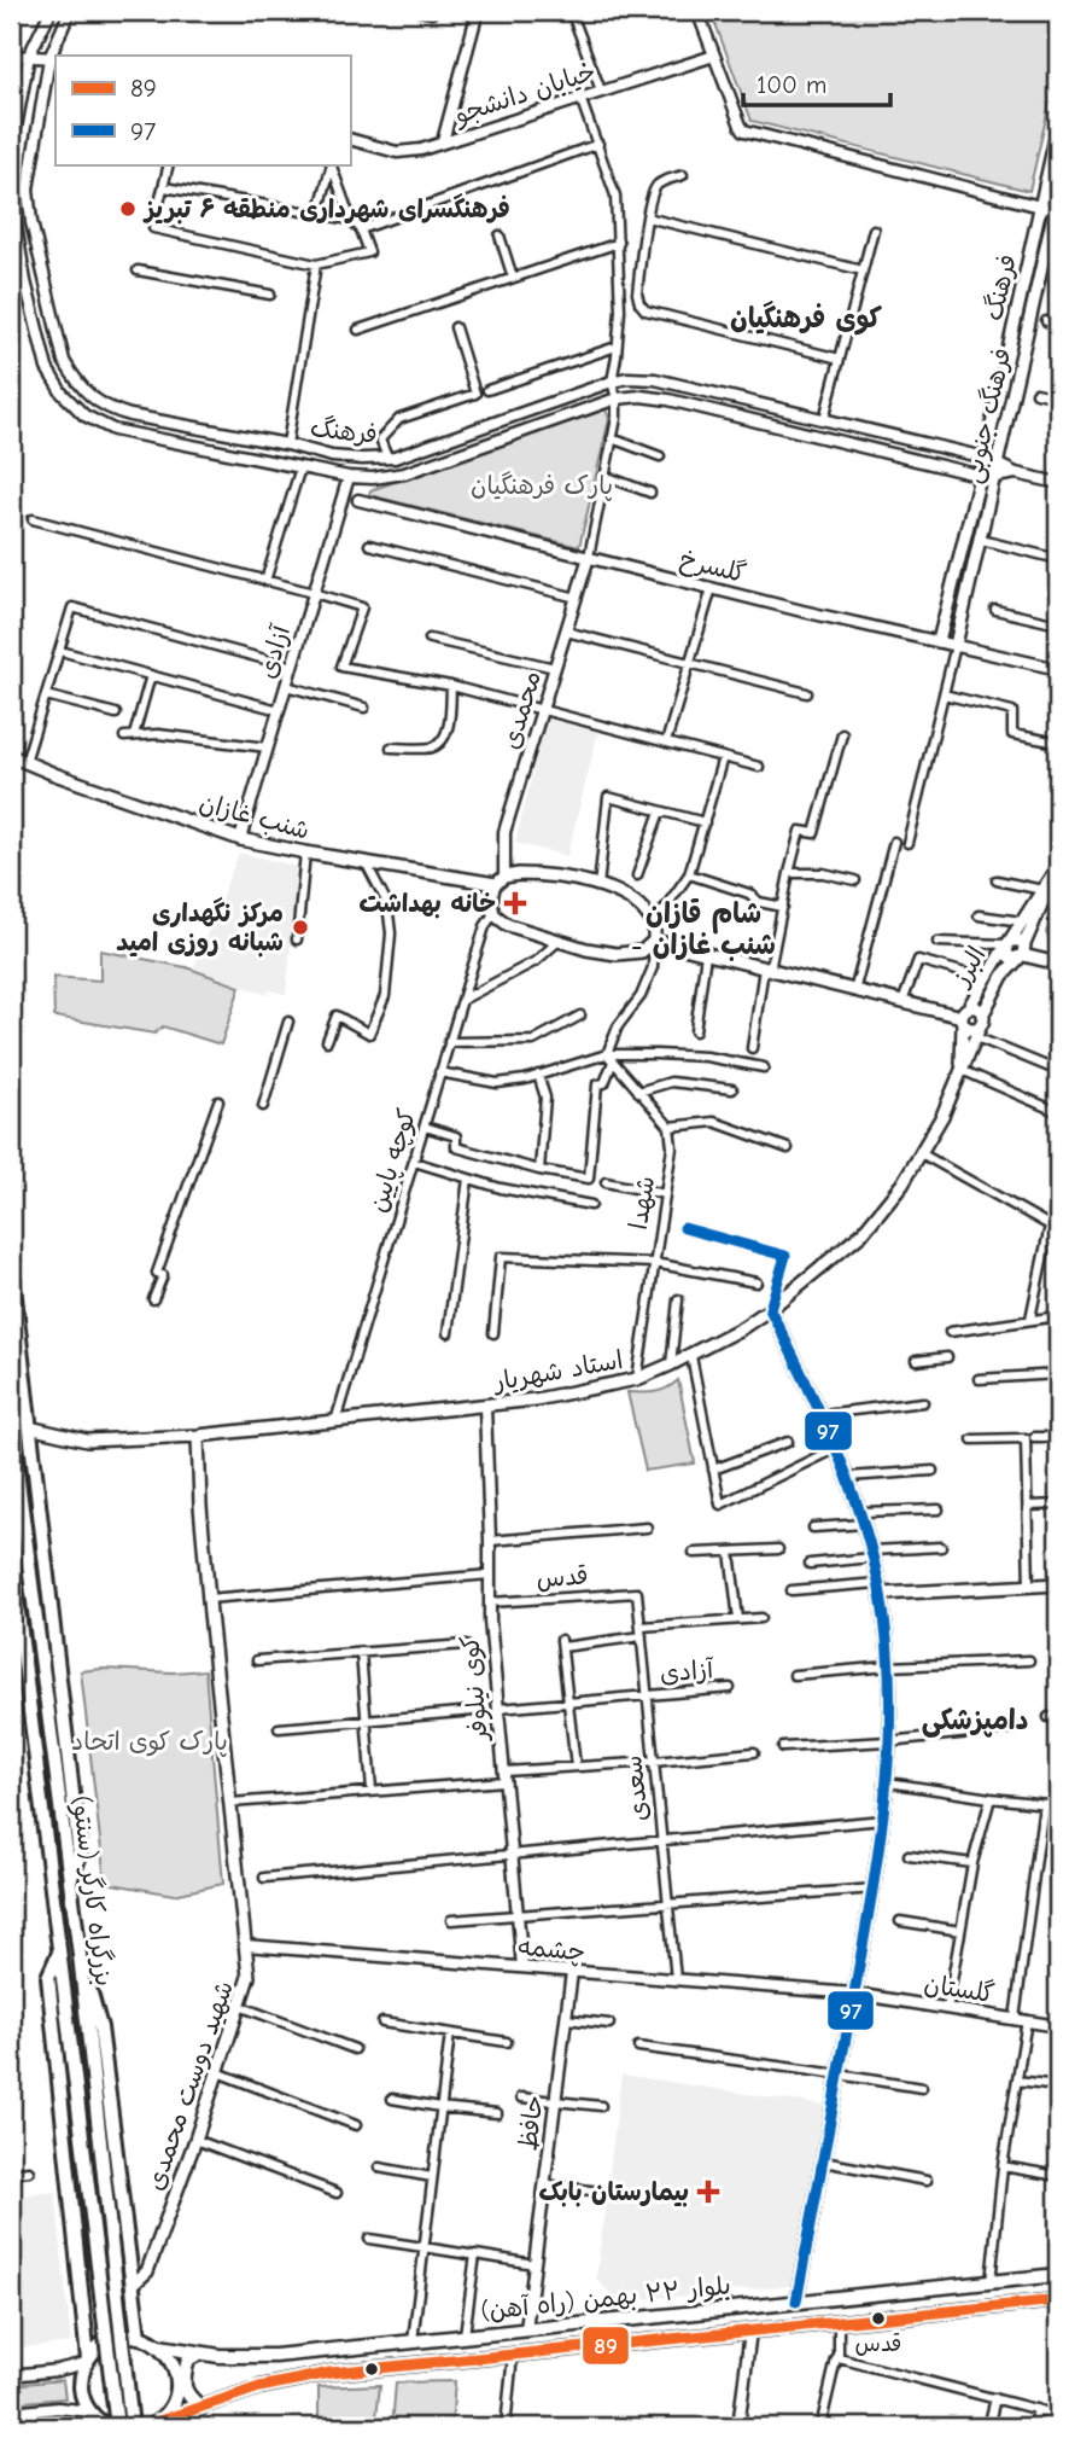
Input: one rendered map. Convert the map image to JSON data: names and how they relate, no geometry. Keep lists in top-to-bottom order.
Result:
{
  "streets": {
    "highway": ["بزرگراه کارگر (سنتو)"],
    "main road": [
      "فرهنگ",
      "فرهنگ جنوبی",
      "شنب غازان",
      "البرز",
      "استاد شهریار",
      "شهید دوست محمدی",
      "بلوار ۲۲ بهمن (راه آهن)"
    ],
    "street": [
      "خیابان دانشجو",
      "گلسرخ",
      "آزادی",
      "محمدی",
      "کوچه پایین",
      "شهدا",
      "قدس",
      "کوی نیلوفر",
      "سعدی",
      "چشمه",
      "گلستان",
      "حافظ"
    ]
  },
  "crossings": [
    ["فرهنگ", "فرهنگ جنوبی"],
    ["فرهنگ", "گلسرخ"],
    ["فرهنگ", "آزادی"],
    ["فرهنگ جنوبی", "گلسرخ"],
    ["گلسرخ", "محمدی"],
    ["آزادی", "شنب غازان"],
    ["آزادی", "کوی نیلوفر"],
    ["آزادی", "سعدی"],
    ["محمدی", "شنب غازان"],
    ["البرز", "استاد شهریار"],
    ["کوچه پایین", "استاد شهریار"],
    ["شهدا", "استاد شهریار"],
    ["استاد شهریار", "کوی نیلوفر"],
    ["استاد شهریار", "شهید دوست محمدی"],
    ["قدس", "کوی نیلوفر"],
    ["قدس", "سعدی"],
    ["کوی نیلوفر", "چشمه"],
    ["سعدی", "چشمه"],
    ["چشمه", "گلستان"],
    ["چشمه", "شهید دوست محمدی"],
    ["چشمه", "حافظ"],
    ["حافظ", "بلوار ۲۲ بهمن (راه آهن)"]
  ],
  "districts": ["کوی فرهنگیان", "شام قازان - شنب غازان", "دامپزشکی"],
  "parks": ["پارک فرهنگیان", "پارک کوی اتحاد"],
  "places": {
    "other": ["فرهنگسرای شهرداری منطقه ۶ تبریز", "مرکز نگهداری شبانه روزی امید", "قدس"],
    "health": ["خانه بهداشت", "بیمارستان بابک"]
  },
  "lines": ["transit line 97", "transit line 89"],
  "legend": ["89", "97"],
  "scale_bar": "100 m"
}
